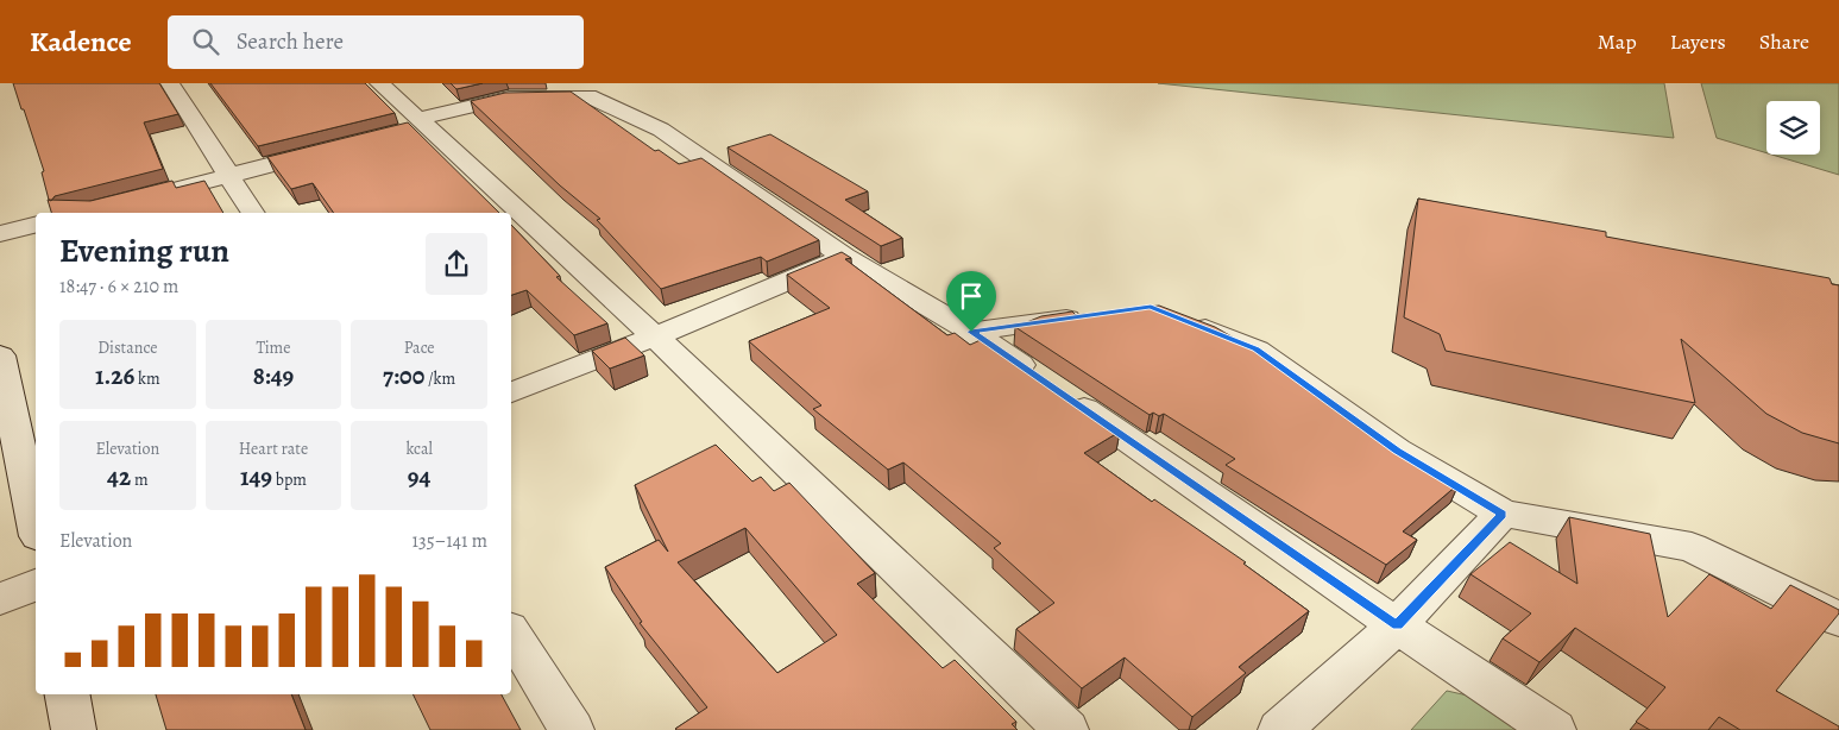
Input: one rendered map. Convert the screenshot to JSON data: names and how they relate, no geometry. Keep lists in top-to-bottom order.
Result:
{
  "page": {
    "header": "Kadence",
    "search": "Search here",
    "nav": ["Map", "Layers", "Share"],
    "heading": ["Evening run", "18:47 · 6 × 210 m"],
    "stats": [
      ["Distance", "1.26 km"],
      ["Time", "8:49"],
      ["Pace", "7:00 /km"],
      ["Elevation", "42 m"],
      ["Heart rate", "149 bpm"],
      ["kcal", "94"]
    ],
    "chart": ["Elevation", "135–141 m"]
  }
}
